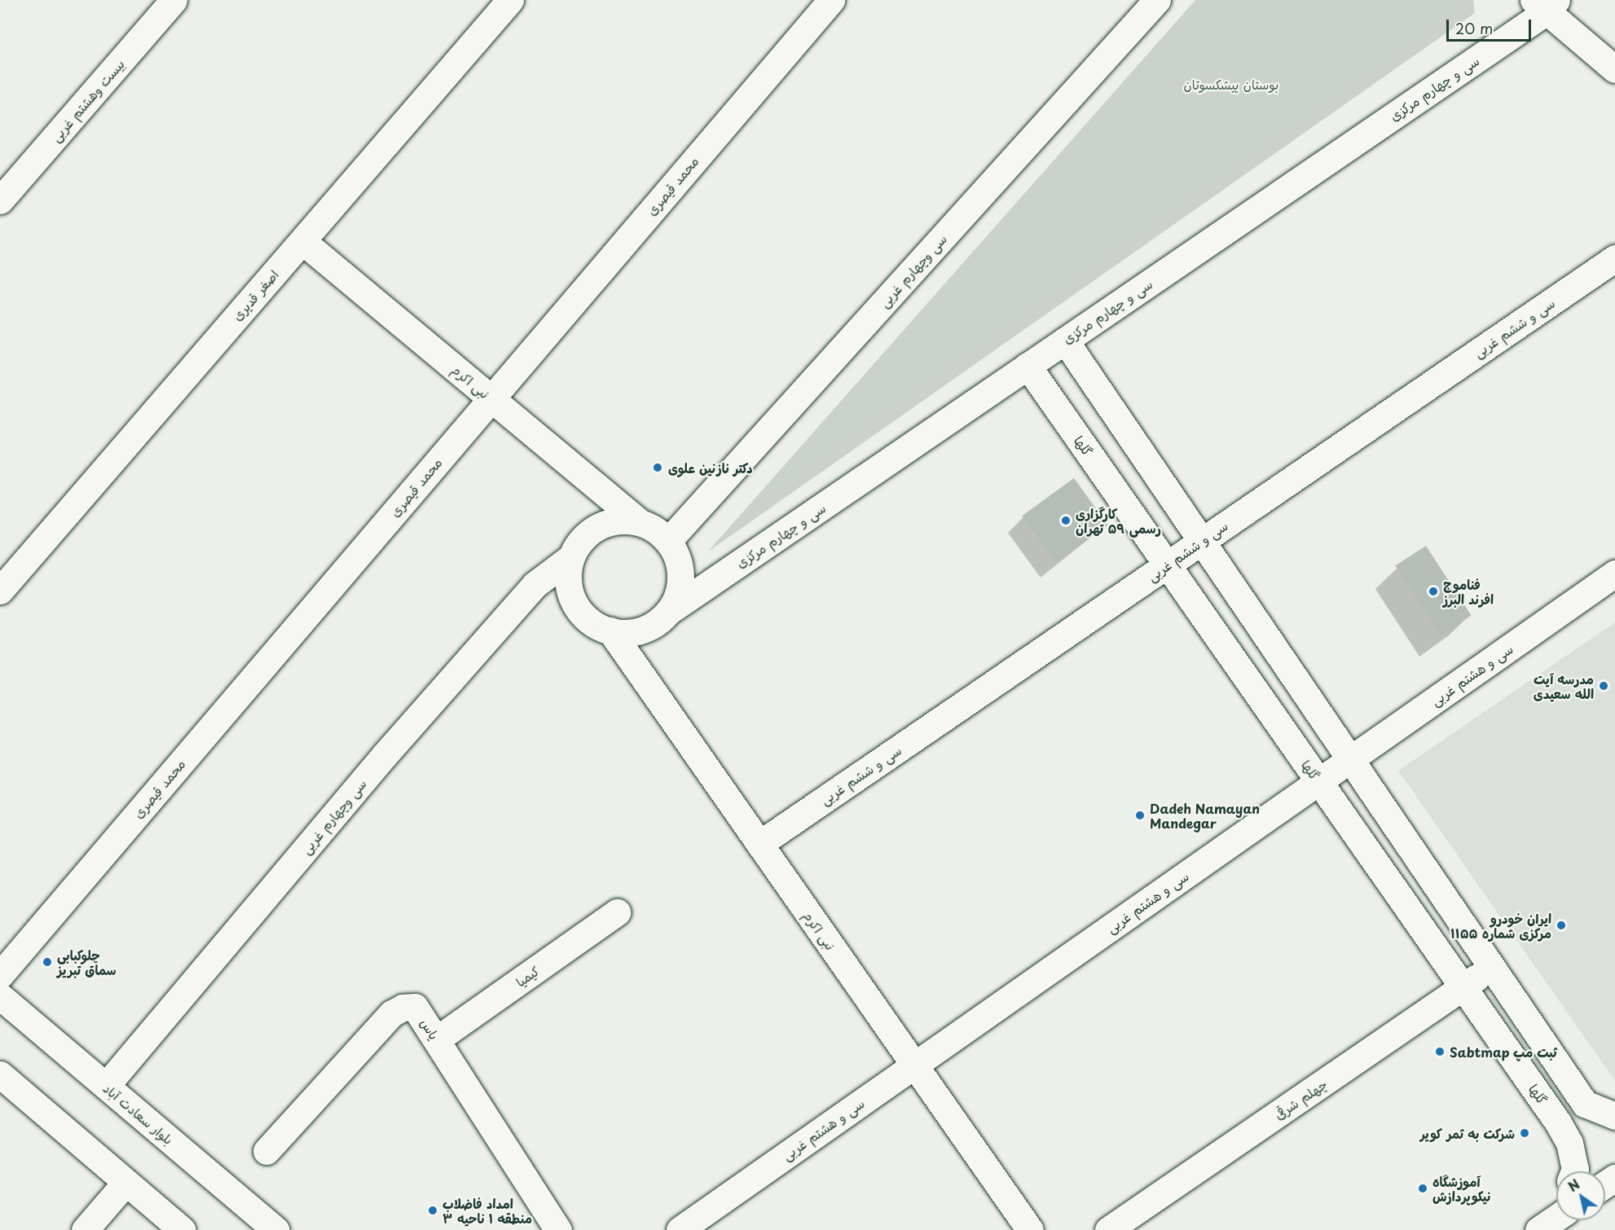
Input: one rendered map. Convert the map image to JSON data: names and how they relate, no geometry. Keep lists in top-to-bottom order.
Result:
{
  "streets": {
    "street": [
      "سی و چهارم مرکزی",
      "بیست وهشتم غربی",
      "محمد قیصری",
      "سی وچهارم غربی",
      "اصغر قدیری",
      "سی و ششم غربی",
      "نبی اکرم",
      "گلها",
      "سی و هشتم غربی",
      "کیمیا",
      "یاس",
      "چهلم شرقی",
      "بلوار سعادت آباد"
    ]
  },
  "crossings": [
    ["سی و چهارم مرکزی", "سی وچهارم غربی"],
    ["سی و چهارم مرکزی", "نبی اکرم"],
    ["سی و چهارم مرکزی", "گلها"],
    ["محمد قیصری", "نبی اکرم"],
    ["سی وچهارم غربی", "نبی اکرم"],
    ["سی وچهارم غربی", "بلوار سعادت آباد"],
    ["اصغر قدیری", "نبی اکرم"],
    ["سی و ششم غربی", "نبی اکرم"],
    ["سی و ششم غربی", "گلها"],
    ["نبی اکرم", "سی و هشتم غربی"],
    ["گلها", "سی و هشتم غربی"],
    ["گلها", "چهلم شرقی"],
    ["کیمیا", "یاس"]
  ],
  "parks": ["بوستان پیشکسوتان"],
  "places": [
    "دکتر نازنین علوی",
    "کارگزاری رسمی ۵۹ تهران",
    "فناموج افرند البرز",
    "مدرسه آیت الله سعیدی",
    "Dadeh Namayan Mandegar",
    "ایران خودرو مرکزی شماره ۱۱۵۵",
    "چلوکبابی سماق تبریز",
    "Sabtmap ثبت مپ",
    "شرکت به ثمر کویر",
    "آموزشگاه نیکوپردازش",
    "امداد فاضلاب منطقه ۱ ناحیه ۳"
  ],
  "scale_bar": "20 m",
  "north": "top left"
}
